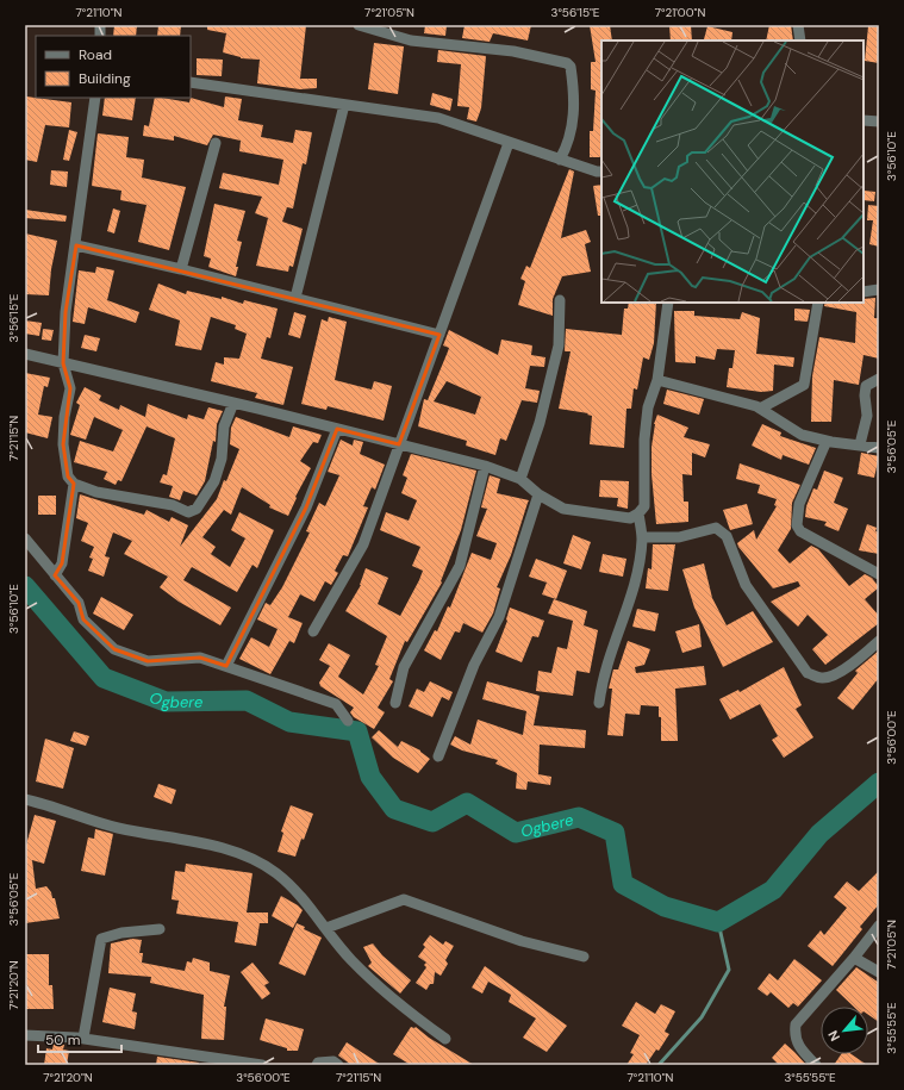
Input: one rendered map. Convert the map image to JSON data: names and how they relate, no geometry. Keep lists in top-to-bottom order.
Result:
{
  "water": ["Ogbere"],
  "legend": ["Road", "Building"],
  "scale_bar": "50 m",
  "north": "bottom left",
  "coordinates": [
    "7°21'10\"N",
    "7°21'05\"N",
    "3°56'15\"E",
    "7°21'00\"N",
    "3°56'10\"E",
    "7°21'15\"N",
    "3°56'05\"E",
    "3°56'00\"E",
    "7°21'20\"N",
    "3°55'55\"E"
  ]
}
